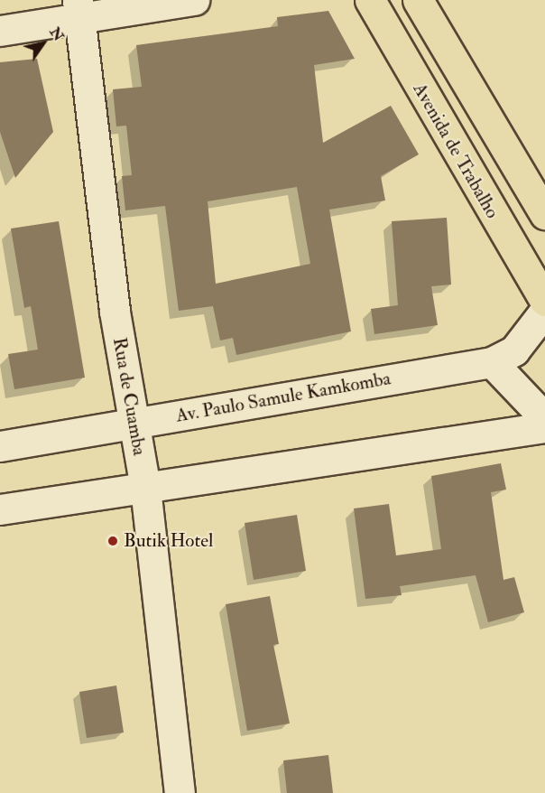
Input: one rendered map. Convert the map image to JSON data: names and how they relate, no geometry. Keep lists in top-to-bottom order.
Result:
{
  "streets": {
    "highway": ["Avenida de Trabalho"],
    "main road": ["Rua de Cuamba", "Av. Paulo Samule Kamkomba"]
  },
  "crossings": [
    ["Rua de Cuamba", "Av. Paulo Samule Kamkomba"]
  ],
  "places": ["Butik Hotel"],
  "north": "top right"
}
